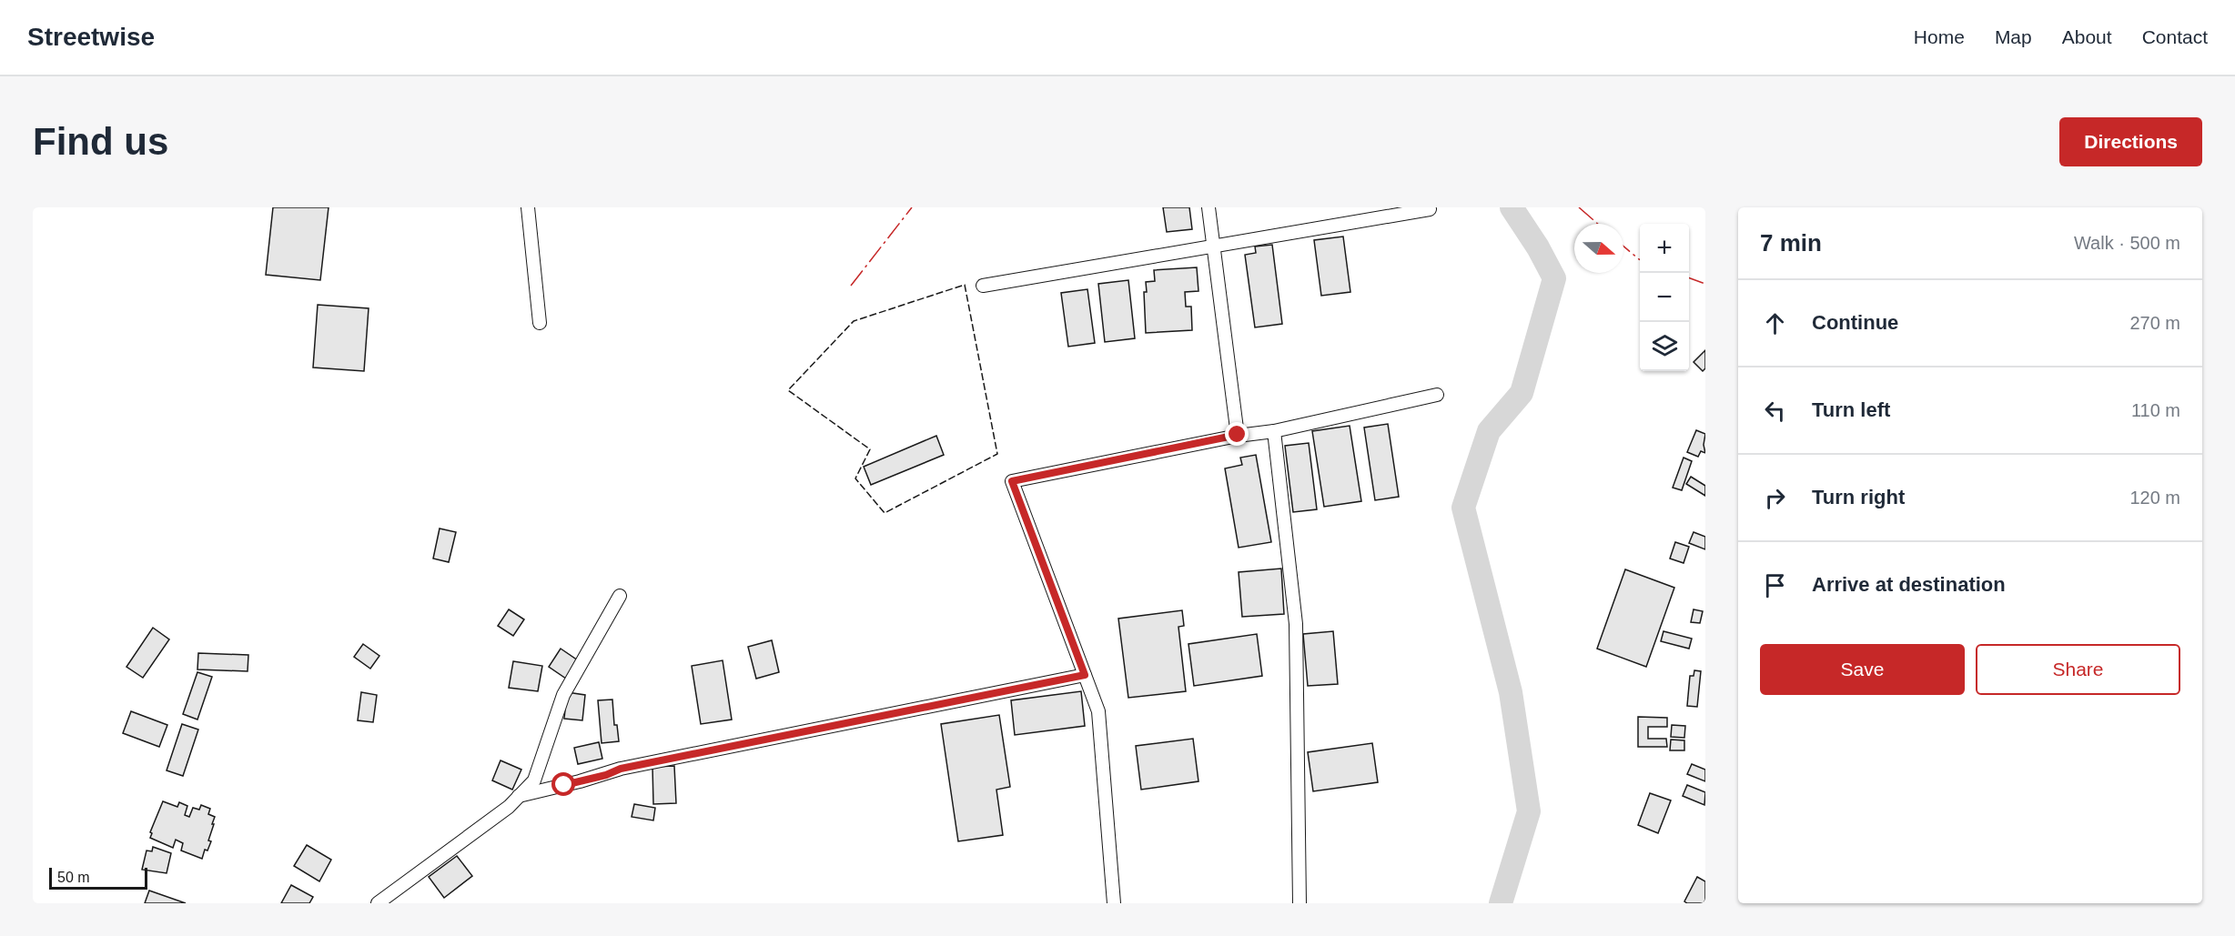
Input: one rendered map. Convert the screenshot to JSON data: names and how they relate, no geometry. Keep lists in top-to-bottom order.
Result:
{
  "scale_bar": "50 m",
  "north": "right",
  "page": {
    "header": "Streetwise",
    "nav": [
      "Home",
      "Map",
      "About",
      "Contact"
    ],
    "buttons": [
      "Directions",
      ["Save", "Share"]
    ],
    "title": "Find us",
    "heading": ["7 min", "Walk · 500 m"],
    "map_buttons": ["+", "−"],
    "list": [
      ["Continue", "270 m"],
      ["Turn left", "110 m"],
      ["Turn right", "120 m"],
      "Arrive at destination"
    ],
    "scale": "50 m"
  }
}
